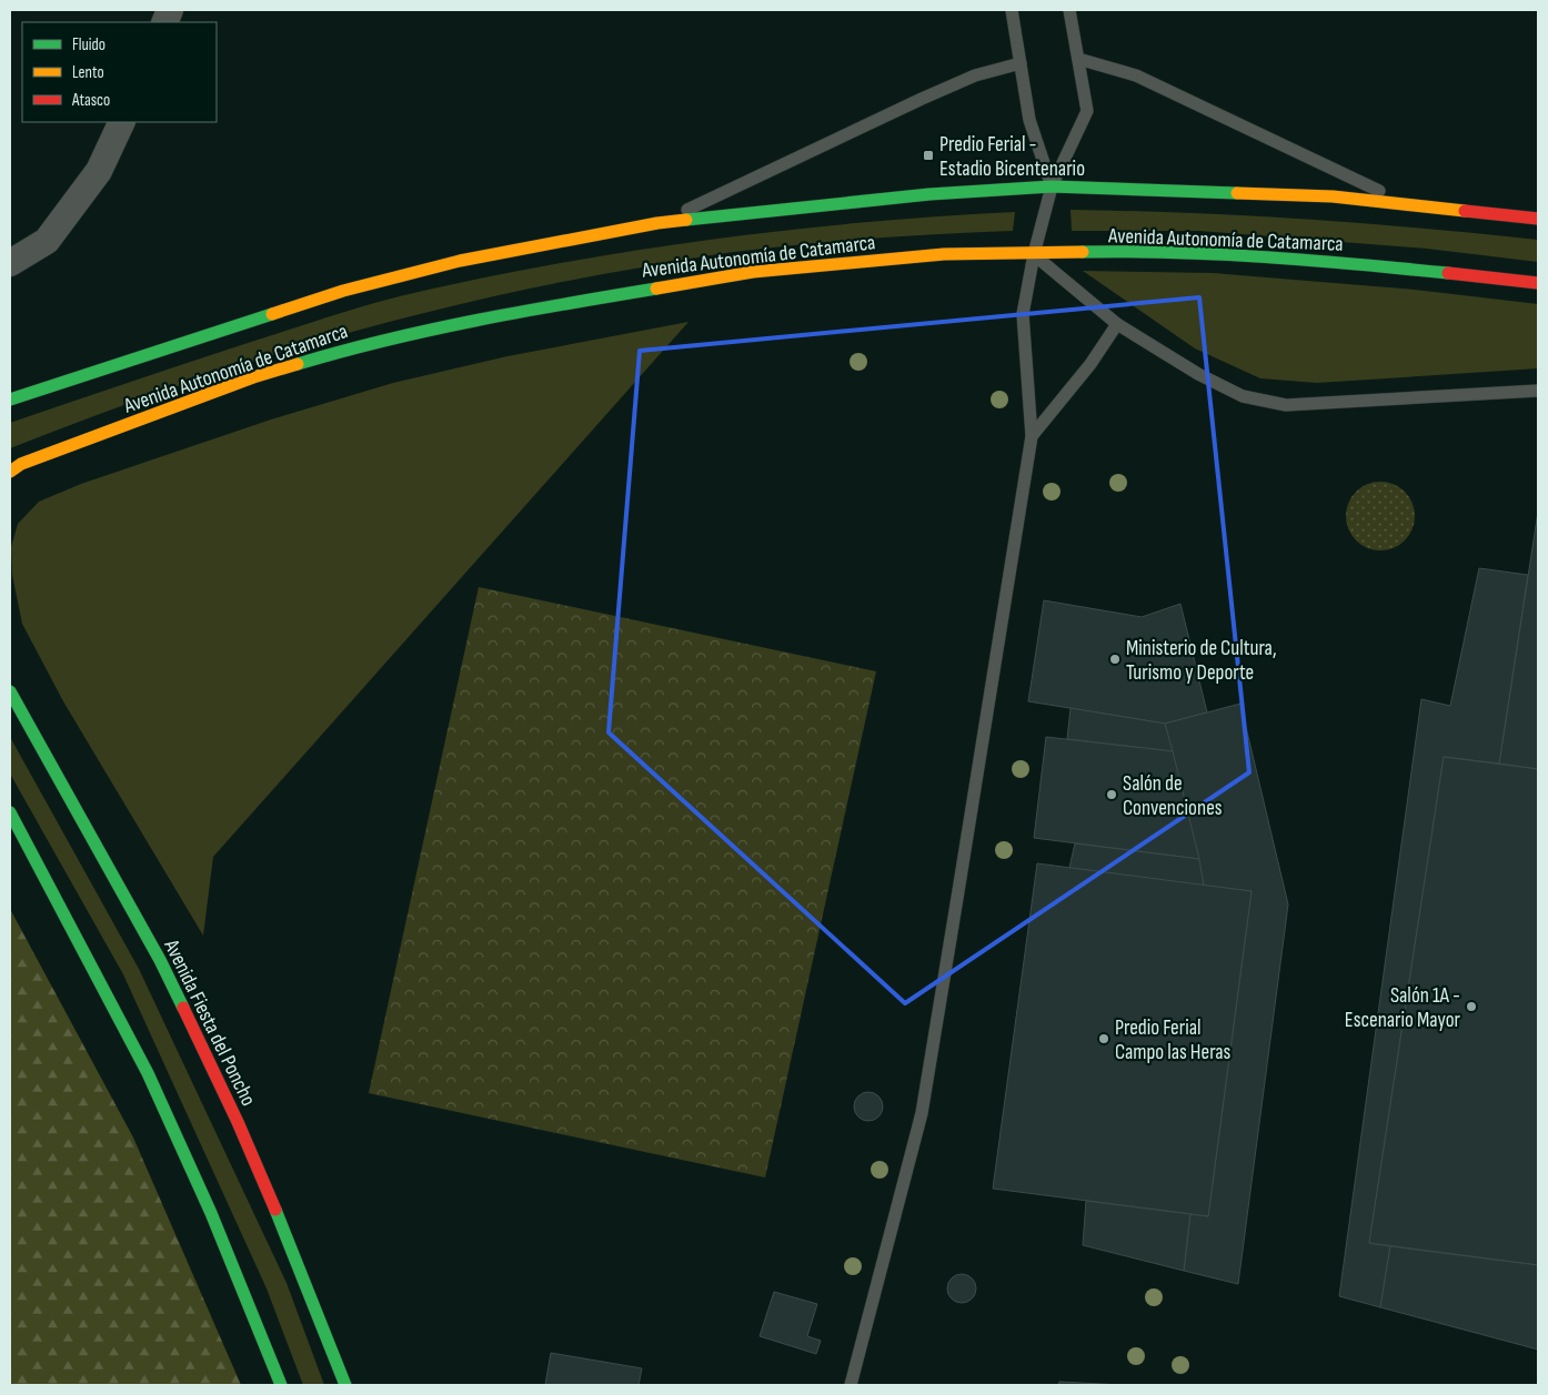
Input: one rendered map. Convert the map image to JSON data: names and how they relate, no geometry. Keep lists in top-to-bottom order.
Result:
{
  "streets": {
    "main road": ["Avenida Autonomía de Catamarca", "Avenida Fiesta del Poncho"]
  },
  "places": {
    "transit": ["Predio Ferial - Estadio Bicentenario"],
    "other": [
      "Ministerio de Cultura, Turismo y Deporte",
      "Salón de Convenciones",
      "Salón 1A - Escenario Mayor",
      "Predio Ferial Campo las Heras"
    ]
  },
  "legend": ["Fluido", "Lento", "Atasco"]
}
